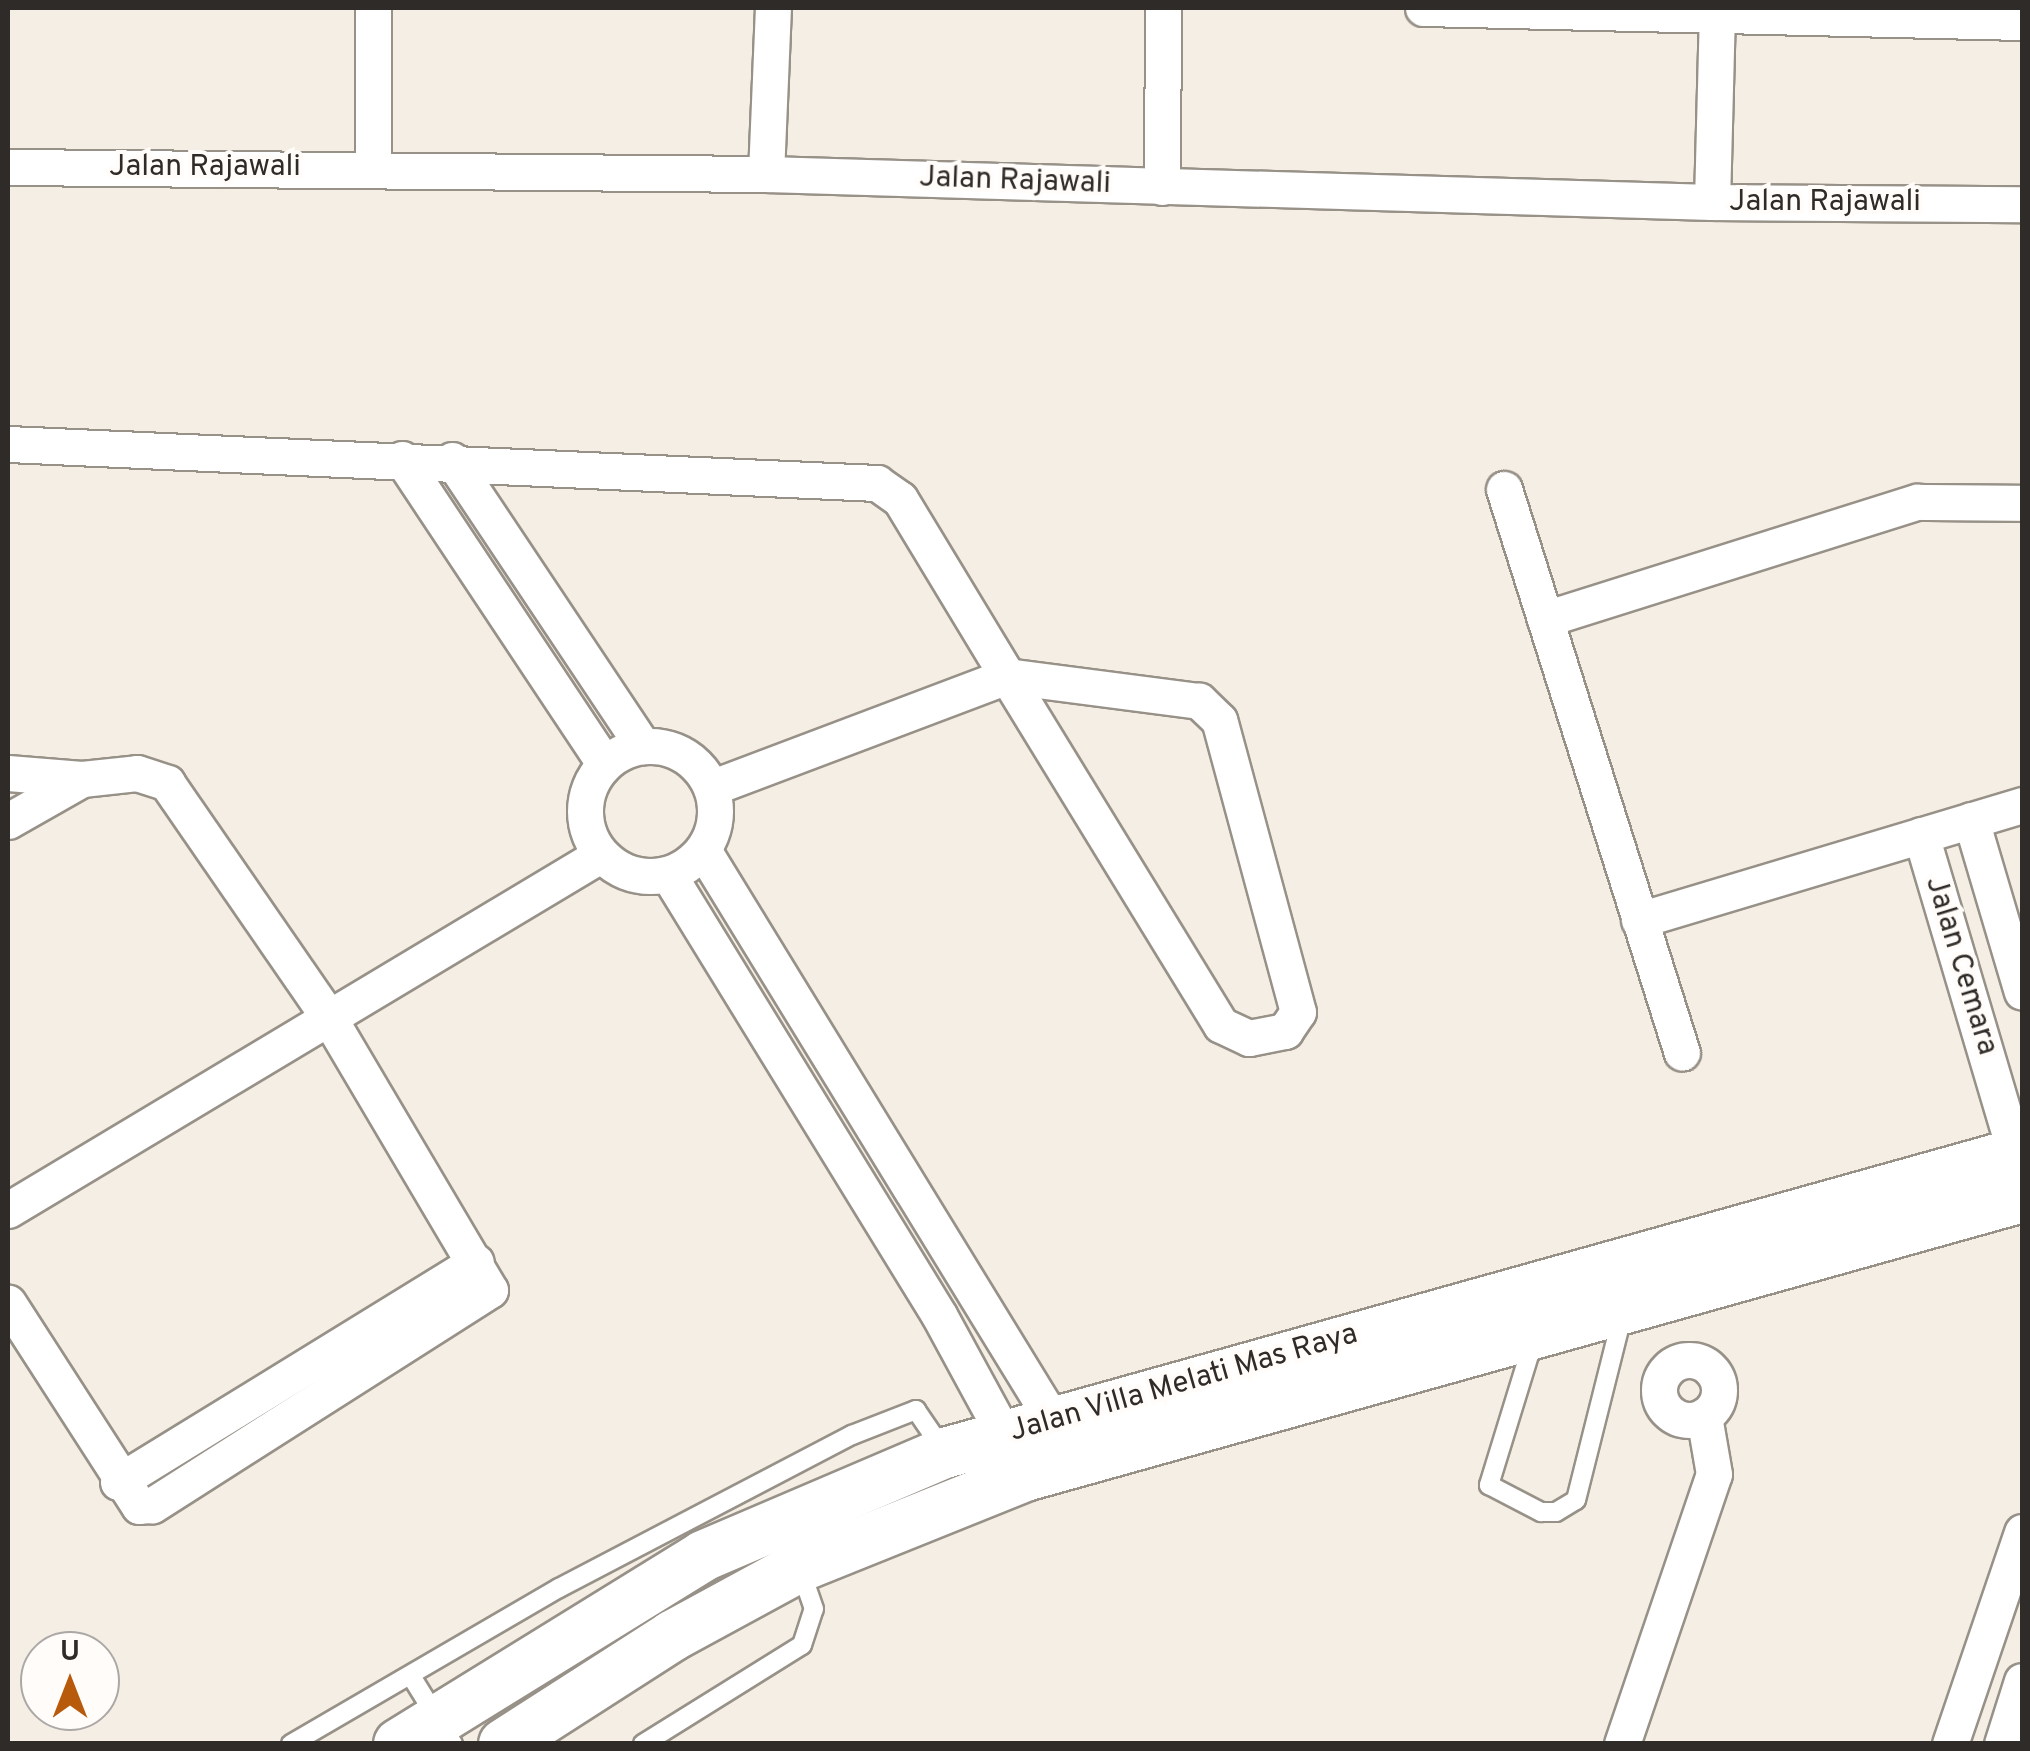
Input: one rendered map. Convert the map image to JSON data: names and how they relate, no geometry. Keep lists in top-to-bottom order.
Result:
{
  "streets": {
    "street": ["Jalan Rajawali", "Jalan Cemara", "Jalan Villa Melati Mas Raya"]
  },
  "crossings": [
    ["Jalan Cemara", "Jalan Villa Melati Mas Raya"]
  ],
  "north": "top"
}
